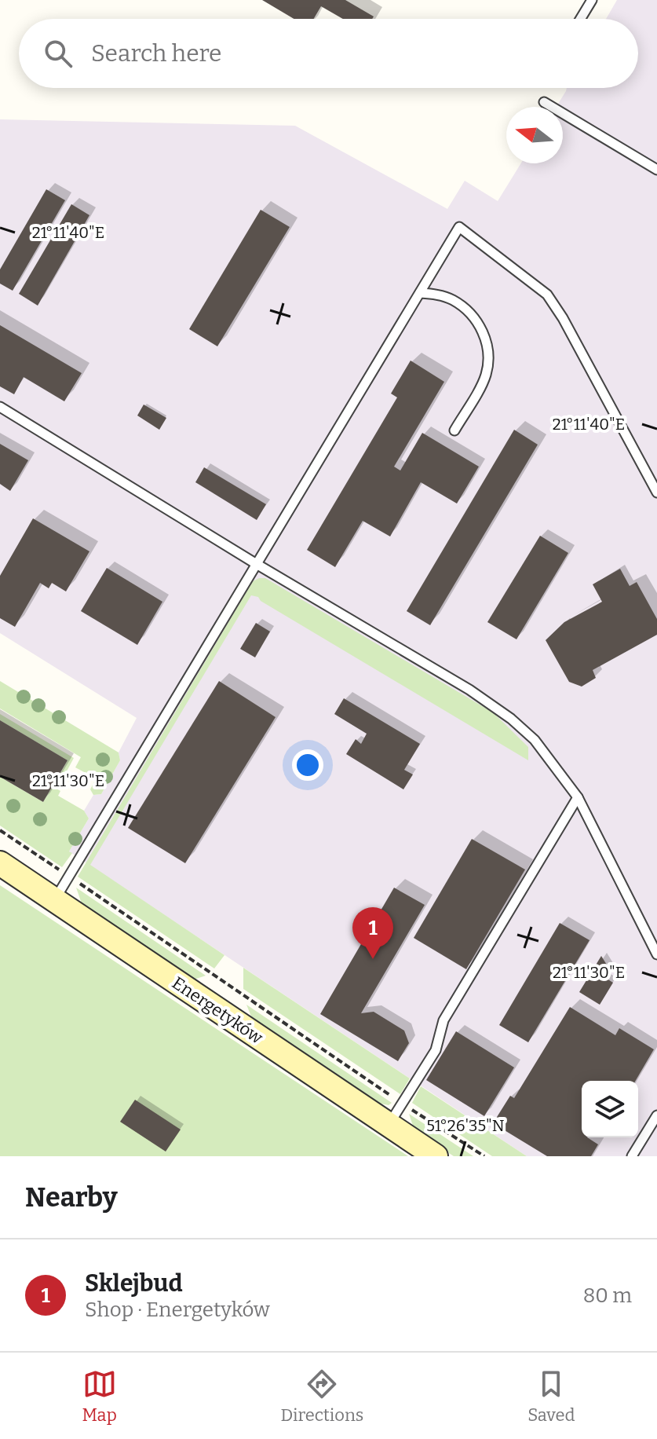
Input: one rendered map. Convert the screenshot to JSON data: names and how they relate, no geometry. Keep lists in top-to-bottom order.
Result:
{
  "streets": {
    "main road": ["Energetyków"]
  },
  "north": "left",
  "page": {
    "search": "Search here",
    "pins": "1",
    "heading": "Nearby",
    "list": [
      {
        "mark": "1",
        "name": "Sklejbud",
        "note": "Shop · Energetyków",
        "value": "80 m"
      }
    ],
    "nav": ["Map", "Directions", "Saved"]
  },
  "coordinates": ["21°11'40\"E", "21°11'30\"E", "51°26'35\"N"]
}
